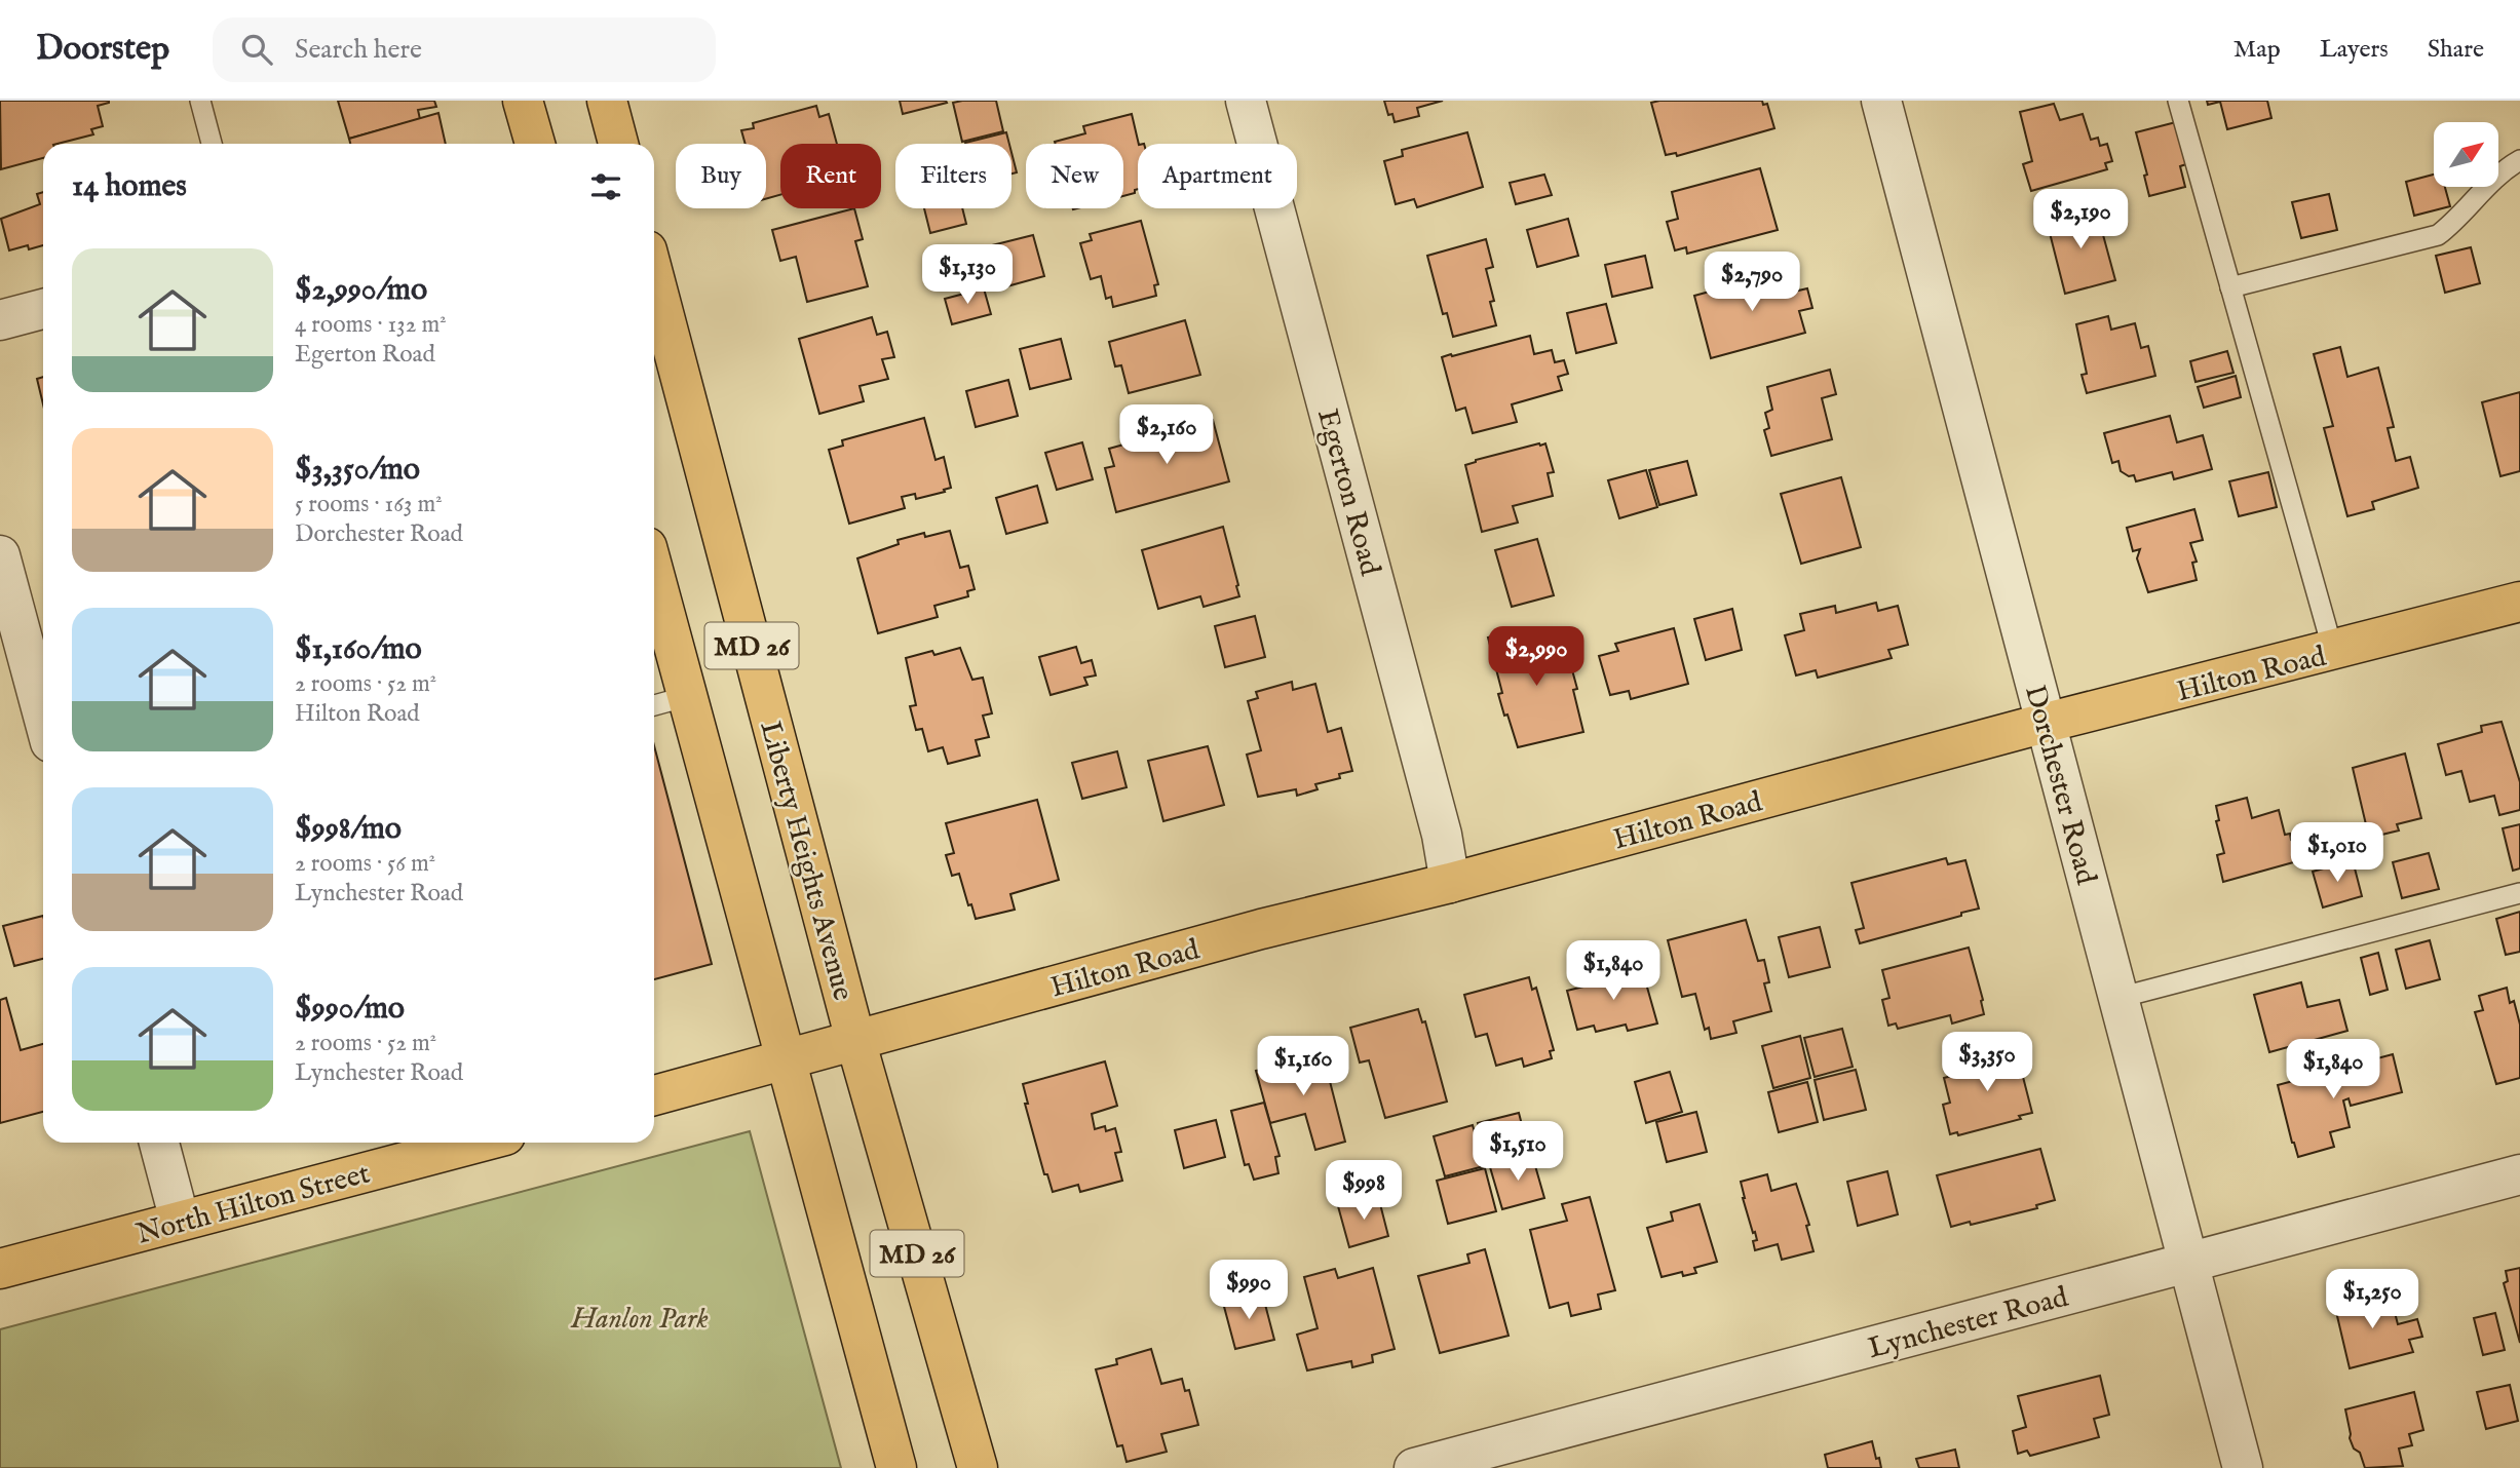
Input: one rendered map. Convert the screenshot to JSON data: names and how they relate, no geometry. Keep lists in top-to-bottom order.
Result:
{
  "streets": {
    "main road": [
      "MD 26",
      "Hilton Road",
      "Liberty Heights Avenue",
      "North Hilton Street"
    ],
    "street": ["Egerton Road", "Dorchester Road", "Lynchester Road"]
  },
  "crossings": [
    ["Egerton Road", "Hilton Road"],
    ["Hilton Road", "Dorchester Road"],
    ["Hilton Road", "Liberty Heights Avenue"],
    ["Dorchester Road", "Lynchester Road"]
  ],
  "parks": ["Hanlon Park"],
  "north": "top right",
  "page": {
    "header": "Doorstep",
    "search": "Search here",
    "nav": ["Map", "Layers", "Share"],
    "chip": [
      "Buy",
      "Rent",
      "Filters",
      "New",
      "Apartment"
    ],
    "heading": "14 homes",
    "price": [
      "$2,190",
      "$1,130",
      "$2,790",
      "$2,160",
      "$2,990",
      "$1,010",
      "$1,840",
      "$3,350",
      "$1,160",
      "$1,840",
      "$1,510",
      "$998",
      "$990",
      "$1,250"
    ],
    "list": [
      {
        "name": "$2,990/mo",
        "note": "4 rooms · 132 m² · Egerton Road"
      },
      {
        "name": "$3,350/mo",
        "note": "5 rooms · 163 m² · Dorchester Road"
      },
      {
        "name": "$1,160/mo",
        "note": "2 rooms · 52 m² · Hilton Road"
      },
      {
        "name": "$998/mo",
        "note": "2 rooms · 56 m² · Lynchester Road"
      },
      {
        "name": "$990/mo",
        "note": "2 rooms · 52 m² · Lynchester Road"
      }
    ]
  }
}
